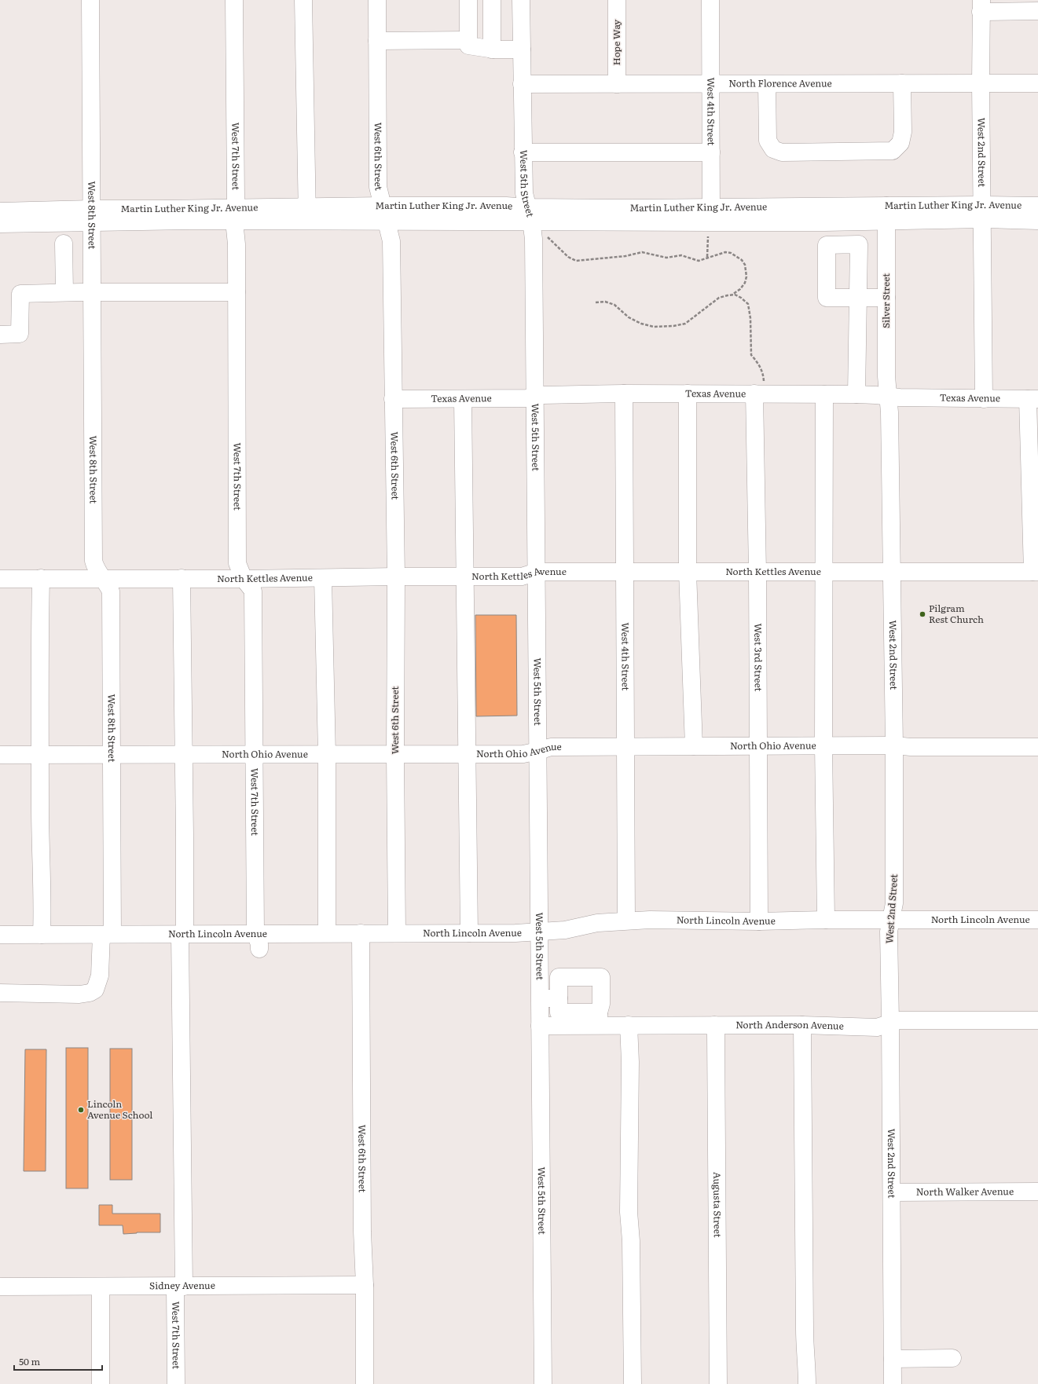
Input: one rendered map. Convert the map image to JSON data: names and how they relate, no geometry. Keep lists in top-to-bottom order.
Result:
{
  "streets": {
    "street": [
      "Hope Way",
      "North Florence Avenue",
      "West 4th Street",
      "West 2nd Street",
      "West 7th Street",
      "West 6th Street",
      "West 5th Street",
      "Martin Luther King Jr. Avenue",
      "West 8th Street",
      "Silver Street",
      "Texas Avenue",
      "North Kettles Avenue",
      "West 3rd Street",
      "North Ohio Avenue",
      "North Lincoln Avenue",
      "North Anderson Avenue",
      "North Walker Avenue",
      "Augusta Street",
      "Sidney Avenue"
    ]
  },
  "crossings": [
    ["Hope Way", "North Florence Avenue"],
    ["North Florence Avenue", "West 4th Street"],
    ["North Florence Avenue", "West 2nd Street"],
    ["North Florence Avenue", "West 5th Street"],
    ["West 4th Street", "Martin Luther King Jr. Avenue"],
    ["West 4th Street", "Texas Avenue"],
    ["West 4th Street", "North Kettles Avenue"],
    ["West 4th Street", "North Ohio Avenue"],
    ["West 4th Street", "North Lincoln Avenue"],
    ["West 2nd Street", "Martin Luther King Jr. Avenue"],
    ["West 2nd Street", "Silver Street"],
    ["West 2nd Street", "Texas Avenue"],
    ["West 2nd Street", "North Kettles Avenue"],
    ["West 2nd Street", "North Ohio Avenue"],
    ["West 2nd Street", "North Lincoln Avenue"],
    ["West 2nd Street", "North Anderson Avenue"],
    ["West 2nd Street", "North Walker Avenue"],
    ["West 7th Street", "Martin Luther King Jr. Avenue"],
    ["West 7th Street", "North Kettles Avenue"],
    ["West 7th Street", "North Ohio Avenue"],
    ["West 7th Street", "North Lincoln Avenue"],
    ["West 7th Street", "Sidney Avenue"],
    ["West 6th Street", "Martin Luther King Jr. Avenue"],
    ["West 6th Street", "Texas Avenue"],
    ["West 6th Street", "North Kettles Avenue"],
    ["West 6th Street", "North Ohio Avenue"],
    ["West 6th Street", "North Lincoln Avenue"],
    ["West 6th Street", "Sidney Avenue"],
    ["West 5th Street", "Martin Luther King Jr. Avenue"],
    ["West 5th Street", "Texas Avenue"],
    ["West 5th Street", "North Kettles Avenue"],
    ["West 5th Street", "North Ohio Avenue"],
    ["West 5th Street", "North Lincoln Avenue"],
    ["West 5th Street", "North Anderson Avenue"],
    ["Martin Luther King Jr. Avenue", "West 8th Street"],
    ["Martin Luther King Jr. Avenue", "Silver Street"],
    ["West 8th Street", "North Kettles Avenue"],
    ["West 8th Street", "North Ohio Avenue"],
    ["West 8th Street", "North Lincoln Avenue"],
    ["Silver Street", "Texas Avenue"],
    ["Texas Avenue", "West 3rd Street"],
    ["North Kettles Avenue", "West 3rd Street"],
    ["West 3rd Street", "North Ohio Avenue"],
    ["West 3rd Street", "North Lincoln Avenue"],
    ["North Anderson Avenue", "Augusta Street"]
  ],
  "places": ["Pilgram Rest Church", "Lincoln Avenue School"],
  "scale_bar": "50 m"
}
